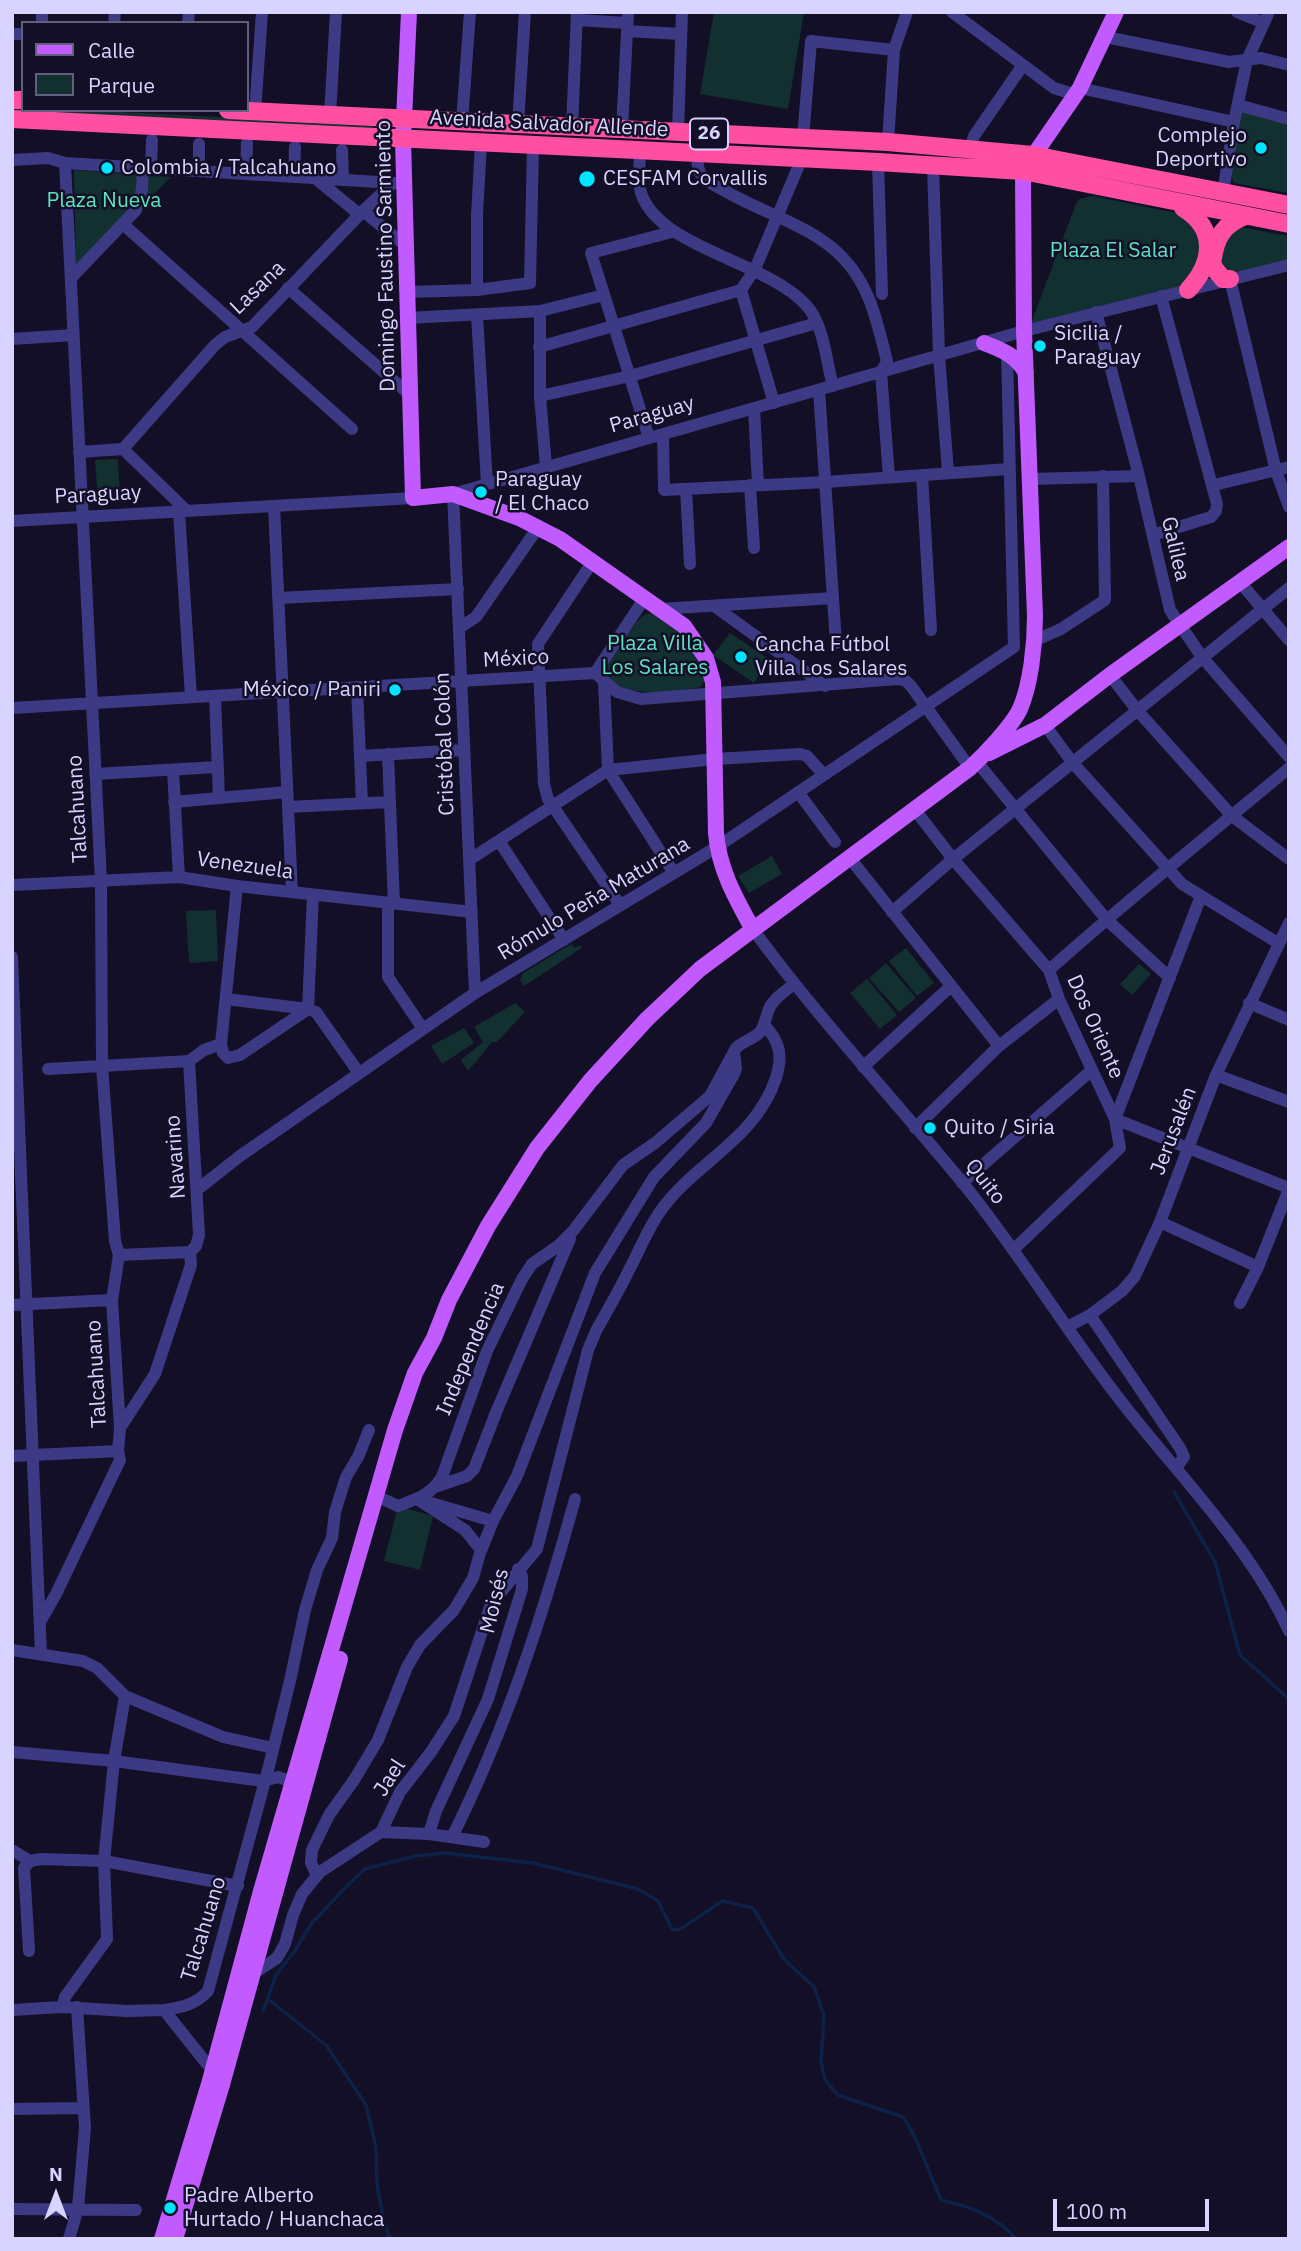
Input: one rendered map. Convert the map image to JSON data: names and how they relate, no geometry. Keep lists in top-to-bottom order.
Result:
{
  "streets": {
    "highway": ["Avenida Salvador Allende", "26"],
    "main road": ["Domingo Faustino Sarmiento", "Paraguay"],
    "street": [
      "Lasana",
      "Galilea",
      "México",
      "Cristóbal Colón",
      "Talcahuano",
      "Venezuela",
      "Rómulo Peña Maturana",
      "Dos Oriente",
      "Jerusalén",
      "Navarino",
      "Quito",
      "Independencia",
      "Moisés",
      "Jael"
    ]
  },
  "crossings": [
    ["Avenida Salvador Allende", "Domingo Faustino Sarmiento"],
    ["Domingo Faustino Sarmiento", "Lasana"],
    ["Domingo Faustino Sarmiento", "Paraguay"],
    ["Paraguay", "Galilea"],
    ["Paraguay", "Cristóbal Colón"],
    ["Paraguay", "Talcahuano"],
    ["México", "Cristóbal Colón"],
    ["México", "Talcahuano"],
    ["Cristóbal Colón", "Venezuela"],
    ["Cristóbal Colón", "Rómulo Peña Maturana"],
    ["Talcahuano", "Venezuela"],
    ["Talcahuano", "Navarino"],
    ["Rómulo Peña Maturana", "Navarino"],
    ["Jerusalén", "Quito"],
    ["Quito", "Independencia"],
    ["Independencia", "Moisés"],
    ["Moisés", "Jael"]
  ],
  "parks": ["Plaza Nueva", "Plaza El Salar", "Plaza Villa Los Salares"],
  "places": [
    "Complejo Deportivo",
    "Colombia / Talcahuano",
    "CESFAM Corvallis",
    "Sicilia / Paraguay",
    "Paraguay / El Chaco",
    "Cancha Fútbol Villa Los Salares",
    "México / Paniri",
    "Quito / Siria",
    "Padre Alberto Hurtado / Huanchaca"
  ],
  "legend": ["Calle", "Parque"],
  "scale_bar": "100 m",
  "north": "top"
}
